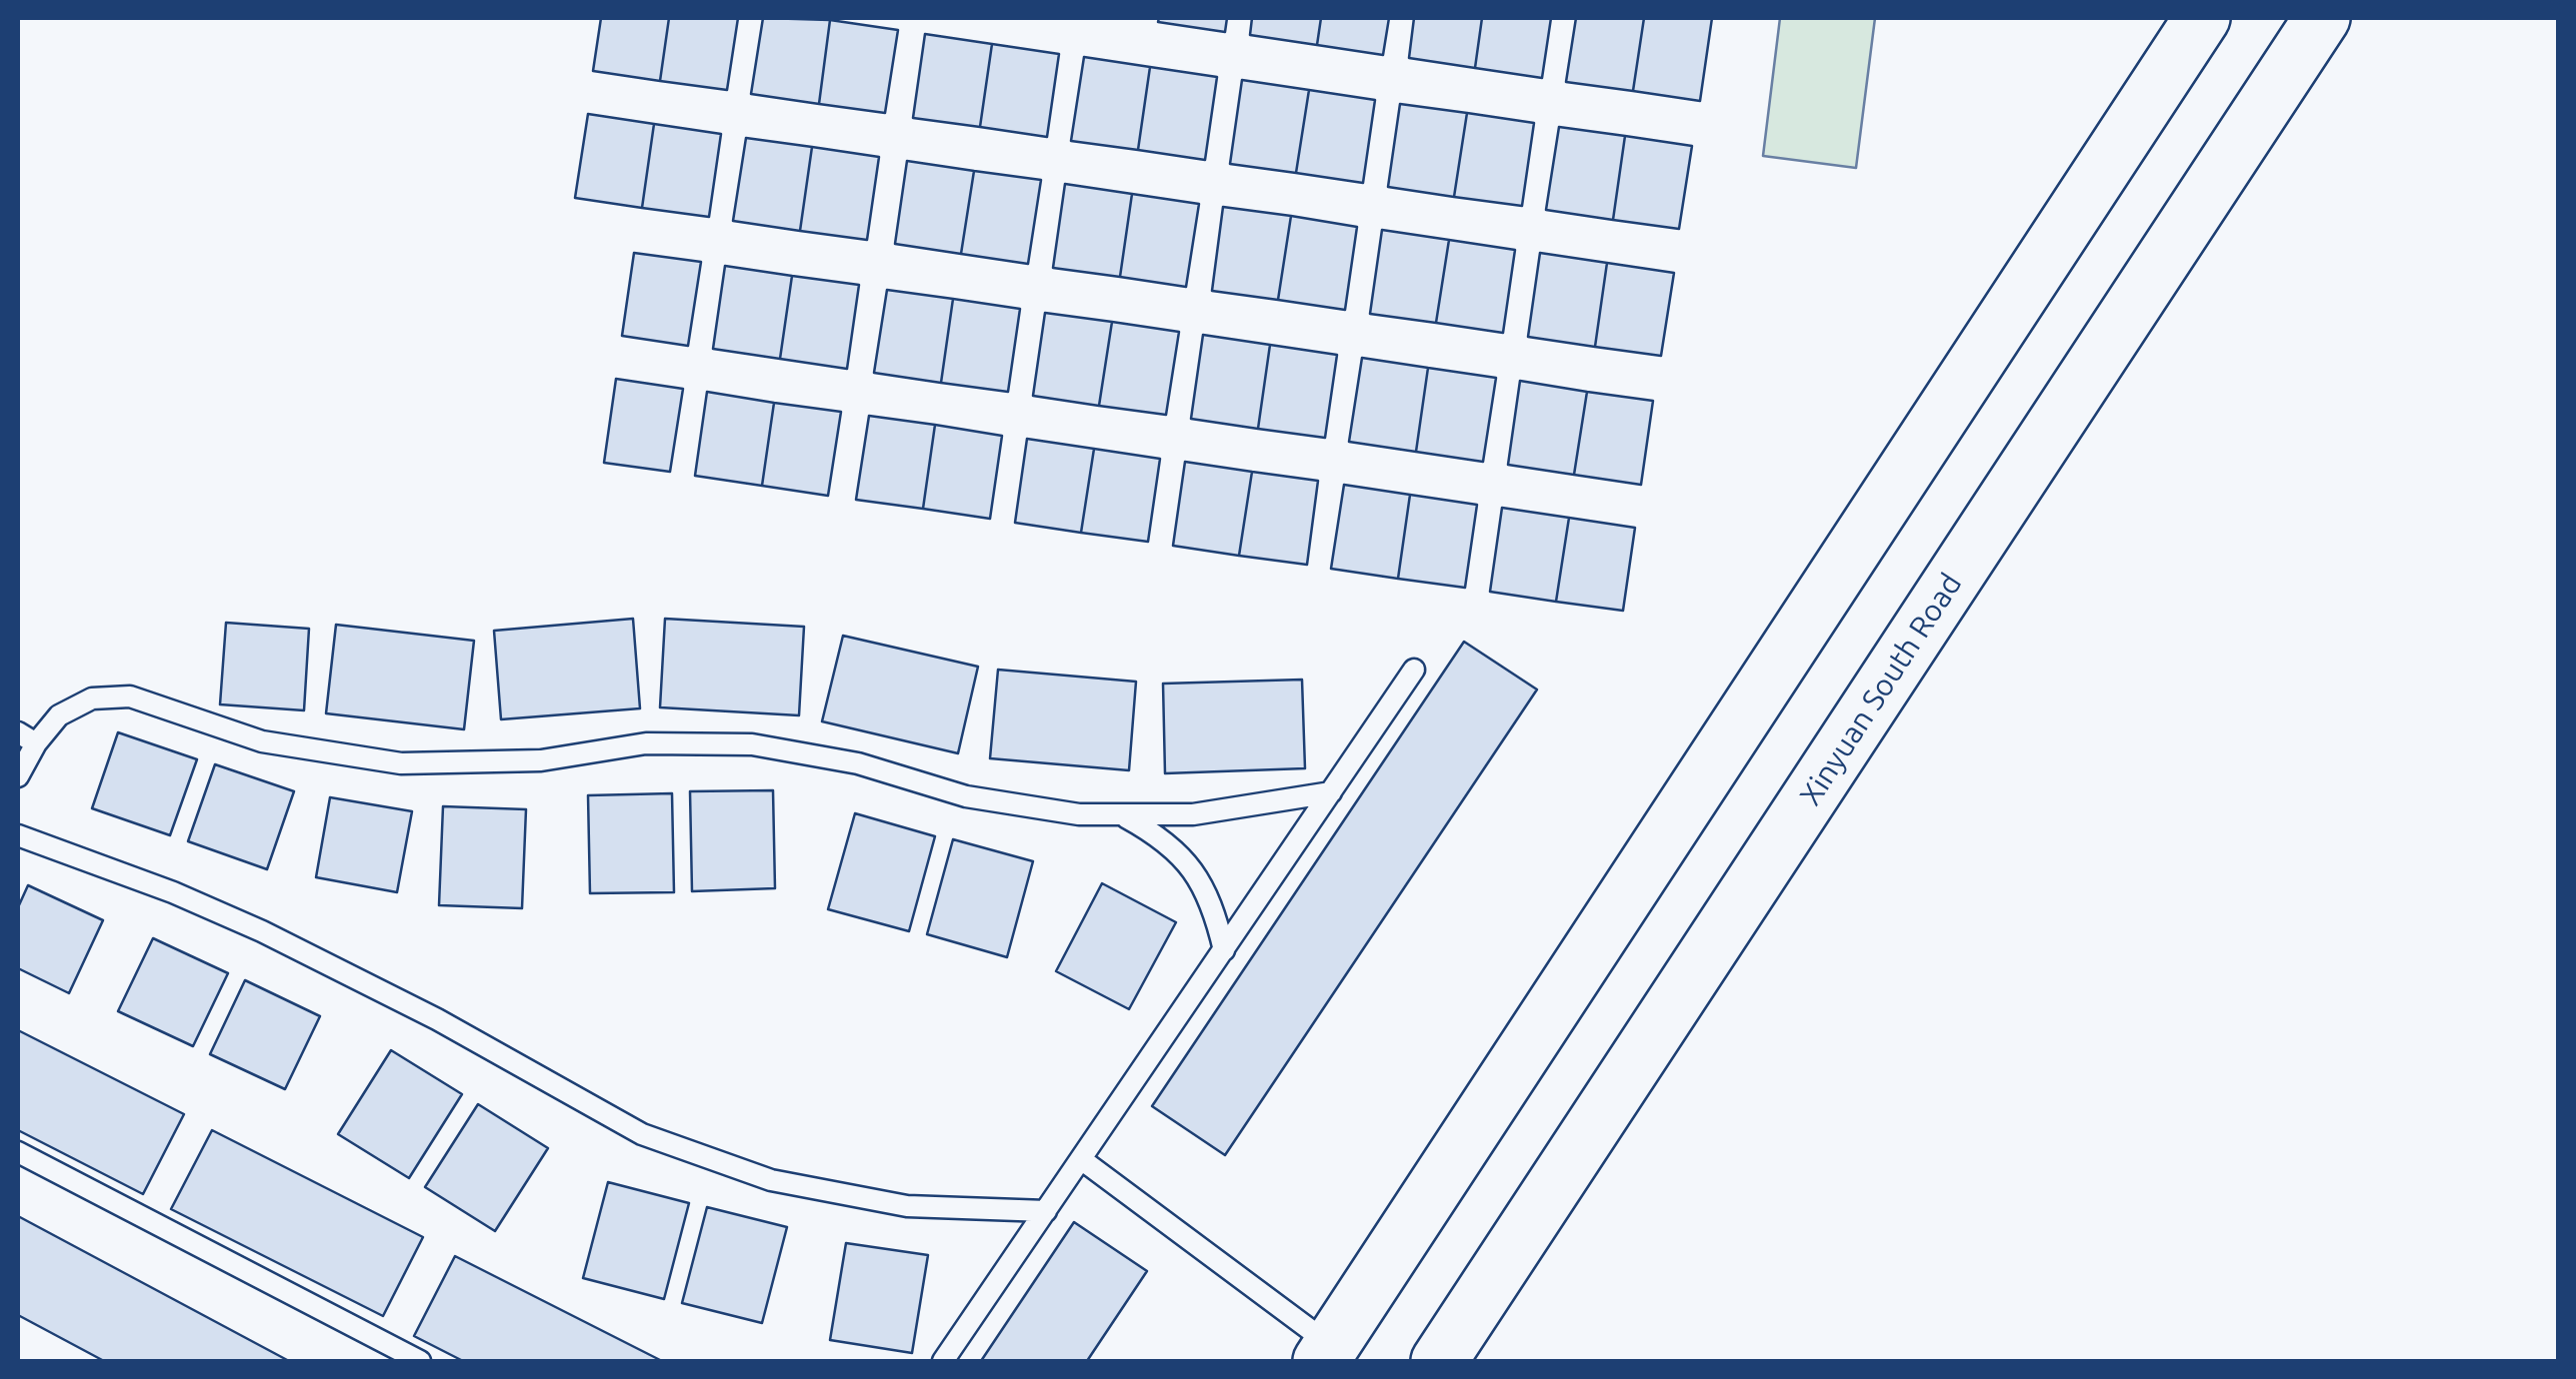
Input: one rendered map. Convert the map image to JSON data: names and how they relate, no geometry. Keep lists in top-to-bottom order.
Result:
{
  "streets": {
    "main road": ["Xinyuan South Road"]
  }
}
